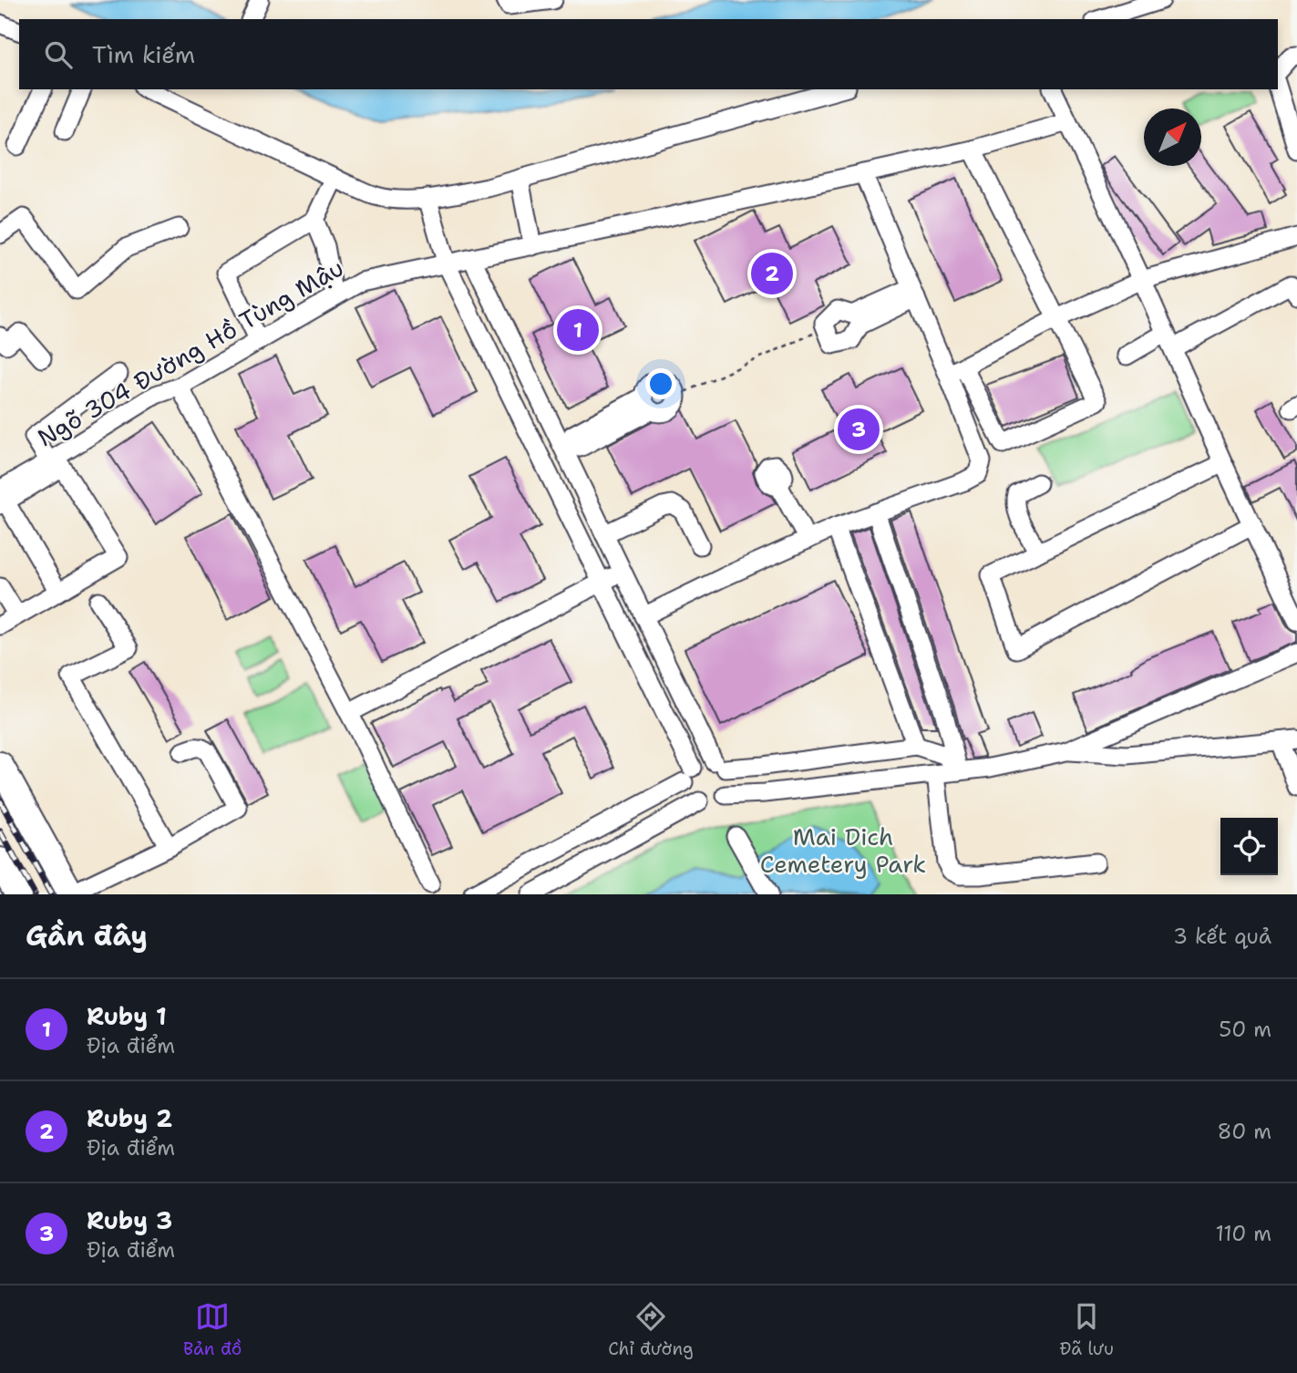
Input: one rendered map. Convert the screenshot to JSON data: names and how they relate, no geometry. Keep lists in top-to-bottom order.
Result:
{
  "streets": {
    "street": ["Ngõ 304 Đường Hồ Tùng Mậu"]
  },
  "parks": ["Mai Dich Cemetery Park"],
  "north": "top right",
  "page": {
    "search": "Tìm kiếm",
    "pins": ["2", "1", "3"],
    "heading": ["Gần đây", "3 kết quả"],
    "list": [
      {
        "mark": "1",
        "name": "Ruby 1",
        "note": "Địa điểm",
        "value": "50 m"
      },
      {
        "mark": "2",
        "name": "Ruby 2",
        "note": "Địa điểm",
        "value": "80 m"
      },
      {
        "mark": "3",
        "name": "Ruby 3",
        "note": "Địa điểm",
        "value": "110 m"
      }
    ],
    "nav": ["Bản đồ", "Chỉ đường", "Đã lưu"]
  }
}
